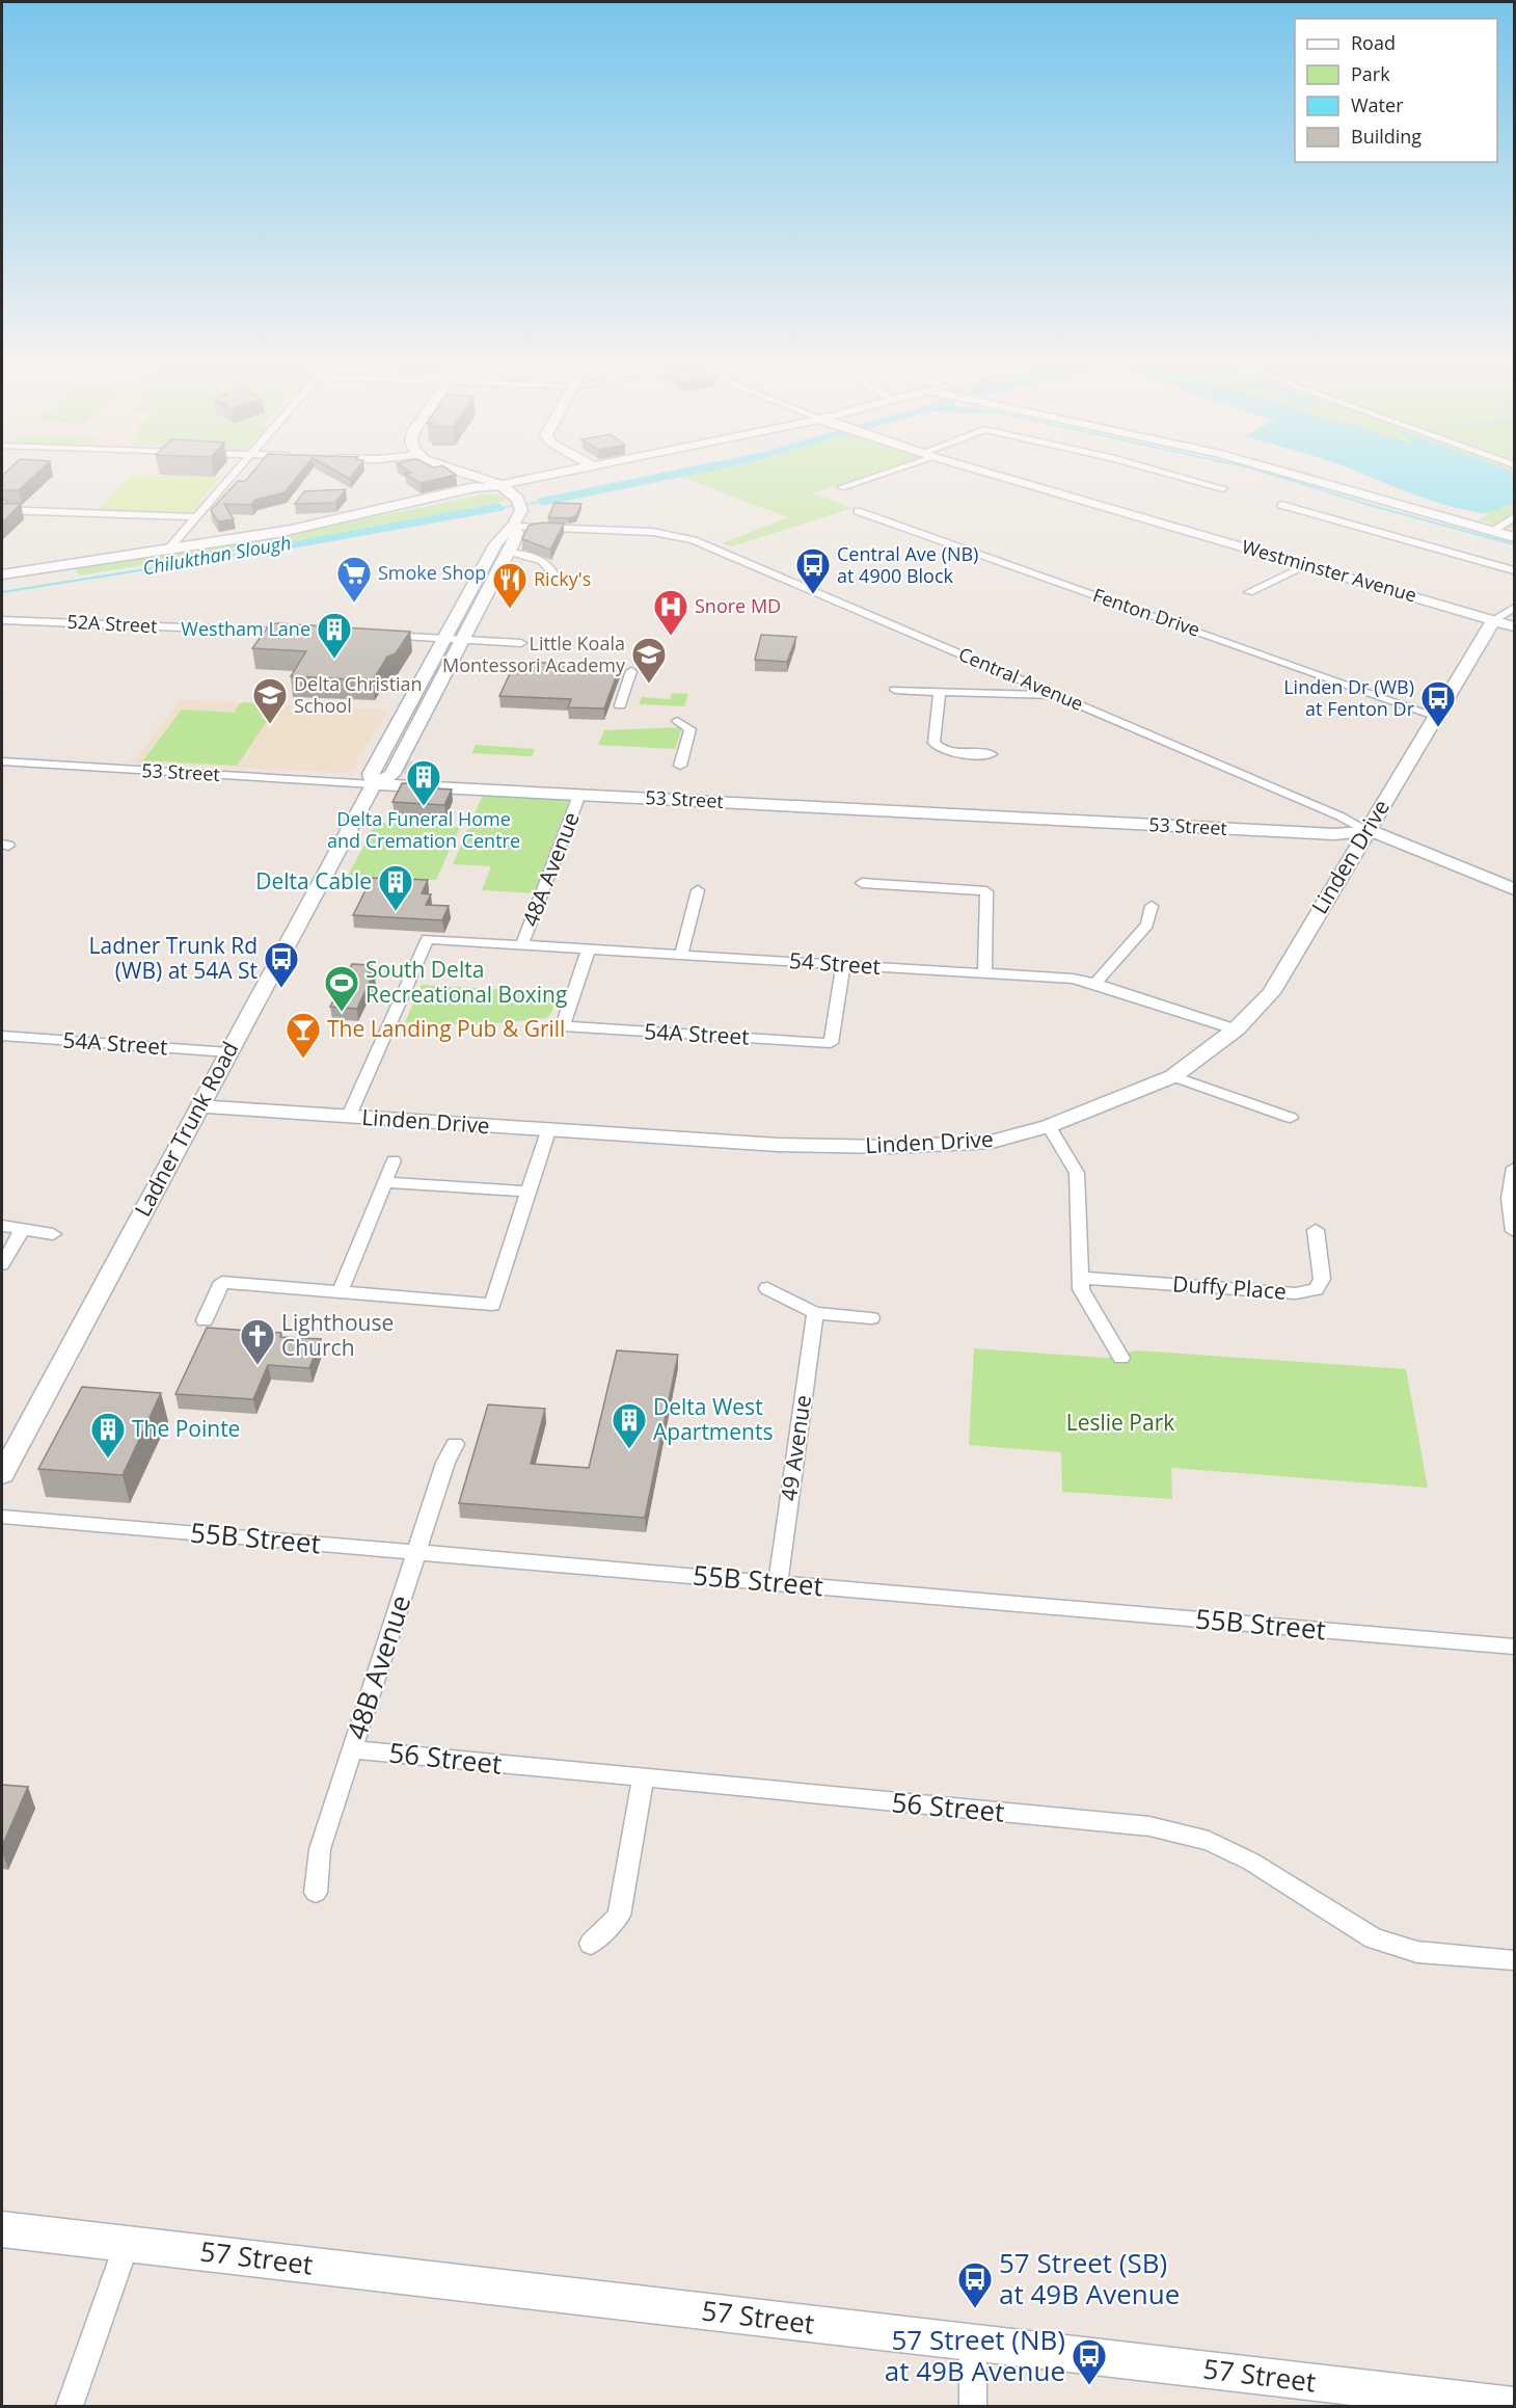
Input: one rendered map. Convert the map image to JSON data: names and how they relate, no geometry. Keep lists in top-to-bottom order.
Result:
{
  "streets": {
    "street": [
      "Westminster Avenue",
      "Fenton Drive",
      "52A Street",
      "Central Avenue",
      "53 Street",
      "Linden Drive",
      "48A Avenue",
      "54 Street",
      "54A Street",
      "Ladner Trunk Road",
      "Duffy Place",
      "49 Avenue",
      "55B Street",
      "48B Avenue",
      "56 Street",
      "57 Street"
    ]
  },
  "crossings": [
    ["Westminster Avenue", "Linden Drive"],
    ["Fenton Drive", "Linden Drive"],
    ["Central Avenue", "53 Street"],
    ["Central Avenue", "Linden Drive"],
    ["Central Avenue", "Ladner Trunk Road"],
    ["53 Street", "Linden Drive"],
    ["53 Street", "48A Avenue"],
    ["53 Street", "Ladner Trunk Road"],
    ["Linden Drive", "54 Street"],
    ["Linden Drive", "Ladner Trunk Road"],
    ["48A Avenue", "54 Street"],
    ["54 Street", "54A Street"],
    ["54A Street", "Ladner Trunk Road"],
    ["49 Avenue", "55B Street"],
    ["55B Street", "48B Avenue"],
    ["48B Avenue", "56 Street"]
  ],
  "water": ["Chilukthan Slough"],
  "parks": ["Leslie Park"],
  "places": {
    "bus stop": [
      "Central Ave (NB) at 4900 Block",
      "Linden Dr (WB) at Fenton Dr",
      "Ladner Trunk Rd (WB) at 54A St",
      "57 Street (SB) at 49B Avenue",
      "57 Street (NB) at 49B Avenue"
    ],
    "supermarket": ["Smoke Shop"],
    "restaurant": ["Ricky's"],
    "hospital": ["Snore MD"],
    "building": [
      "Westham Lane",
      "Delta Funeral Home and Cremation Centre",
      "Delta Cable",
      "Delta West Apartments",
      "The Pointe"
    ],
    "school or university": ["Little Koala Montessori Academy", "Delta Christian School"],
    "sports": ["South Delta Recreational Boxing"],
    "bar": ["The Landing Pub & Grill"],
    "church": ["Lighthouse Church"]
  },
  "legend": [
    "Road",
    "Park",
    "Water",
    "Building"
  ]
}
